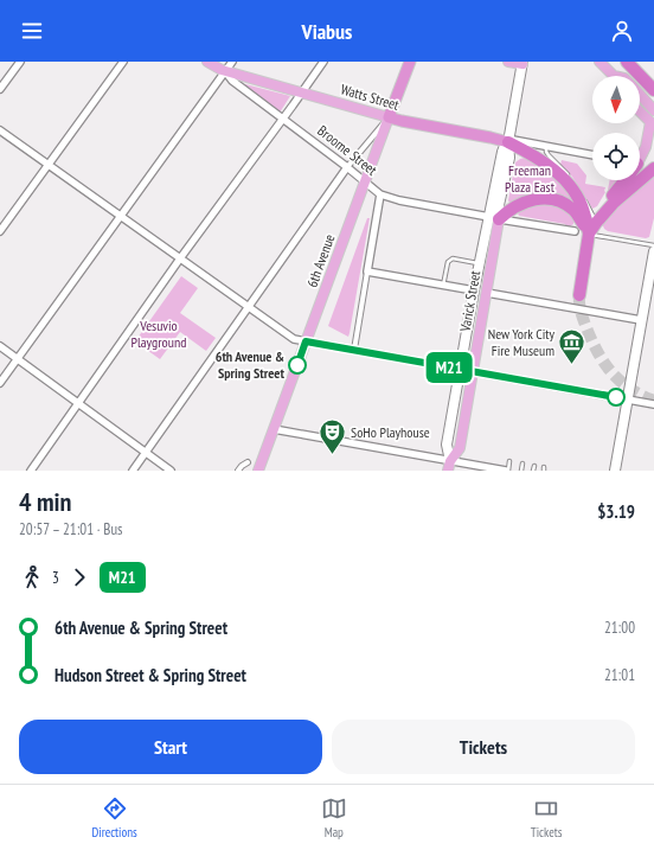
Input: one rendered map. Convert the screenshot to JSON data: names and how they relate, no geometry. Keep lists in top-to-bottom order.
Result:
{
  "streets": {
    "highway": ["Watts Street", "6th Avenue"],
    "main road": ["Broome Street", "Varick Street"]
  },
  "crossings": [
    ["Watts Street", "Broome Street"],
    ["Watts Street", "6th Avenue"],
    ["Watts Street", "Varick Street"],
    ["Broome Street", "6th Avenue"],
    ["Broome Street", "Varick Street"]
  ],
  "parks": ["Freeman Plaza East", "Vesuvio Playground"],
  "places": {
    "other": ["6th Avenue & Spring Street"],
    "museum": ["New York City Fire Museum"],
    "theatre": ["SoHo Playhouse"]
  },
  "lines": ["bus line M21"],
  "north": "bottom",
  "page": {
    "header": "Viabus",
    "on_map": "M21",
    "heading": ["4 min", "20:57 – 21:01 · Bus", "$3.19"],
    "legs": ["3", "M21"],
    "list": [
      {
        "name": "6th Avenue & Spring Street",
        "value": "21:00"
      },
      {
        "name": "Hudson Street & Spring Street",
        "value": "21:01"
      }
    ],
    "buttons": ["Start", "Tickets"],
    "tabs": ["Directions", "Map", "Tickets"]
  }
}
